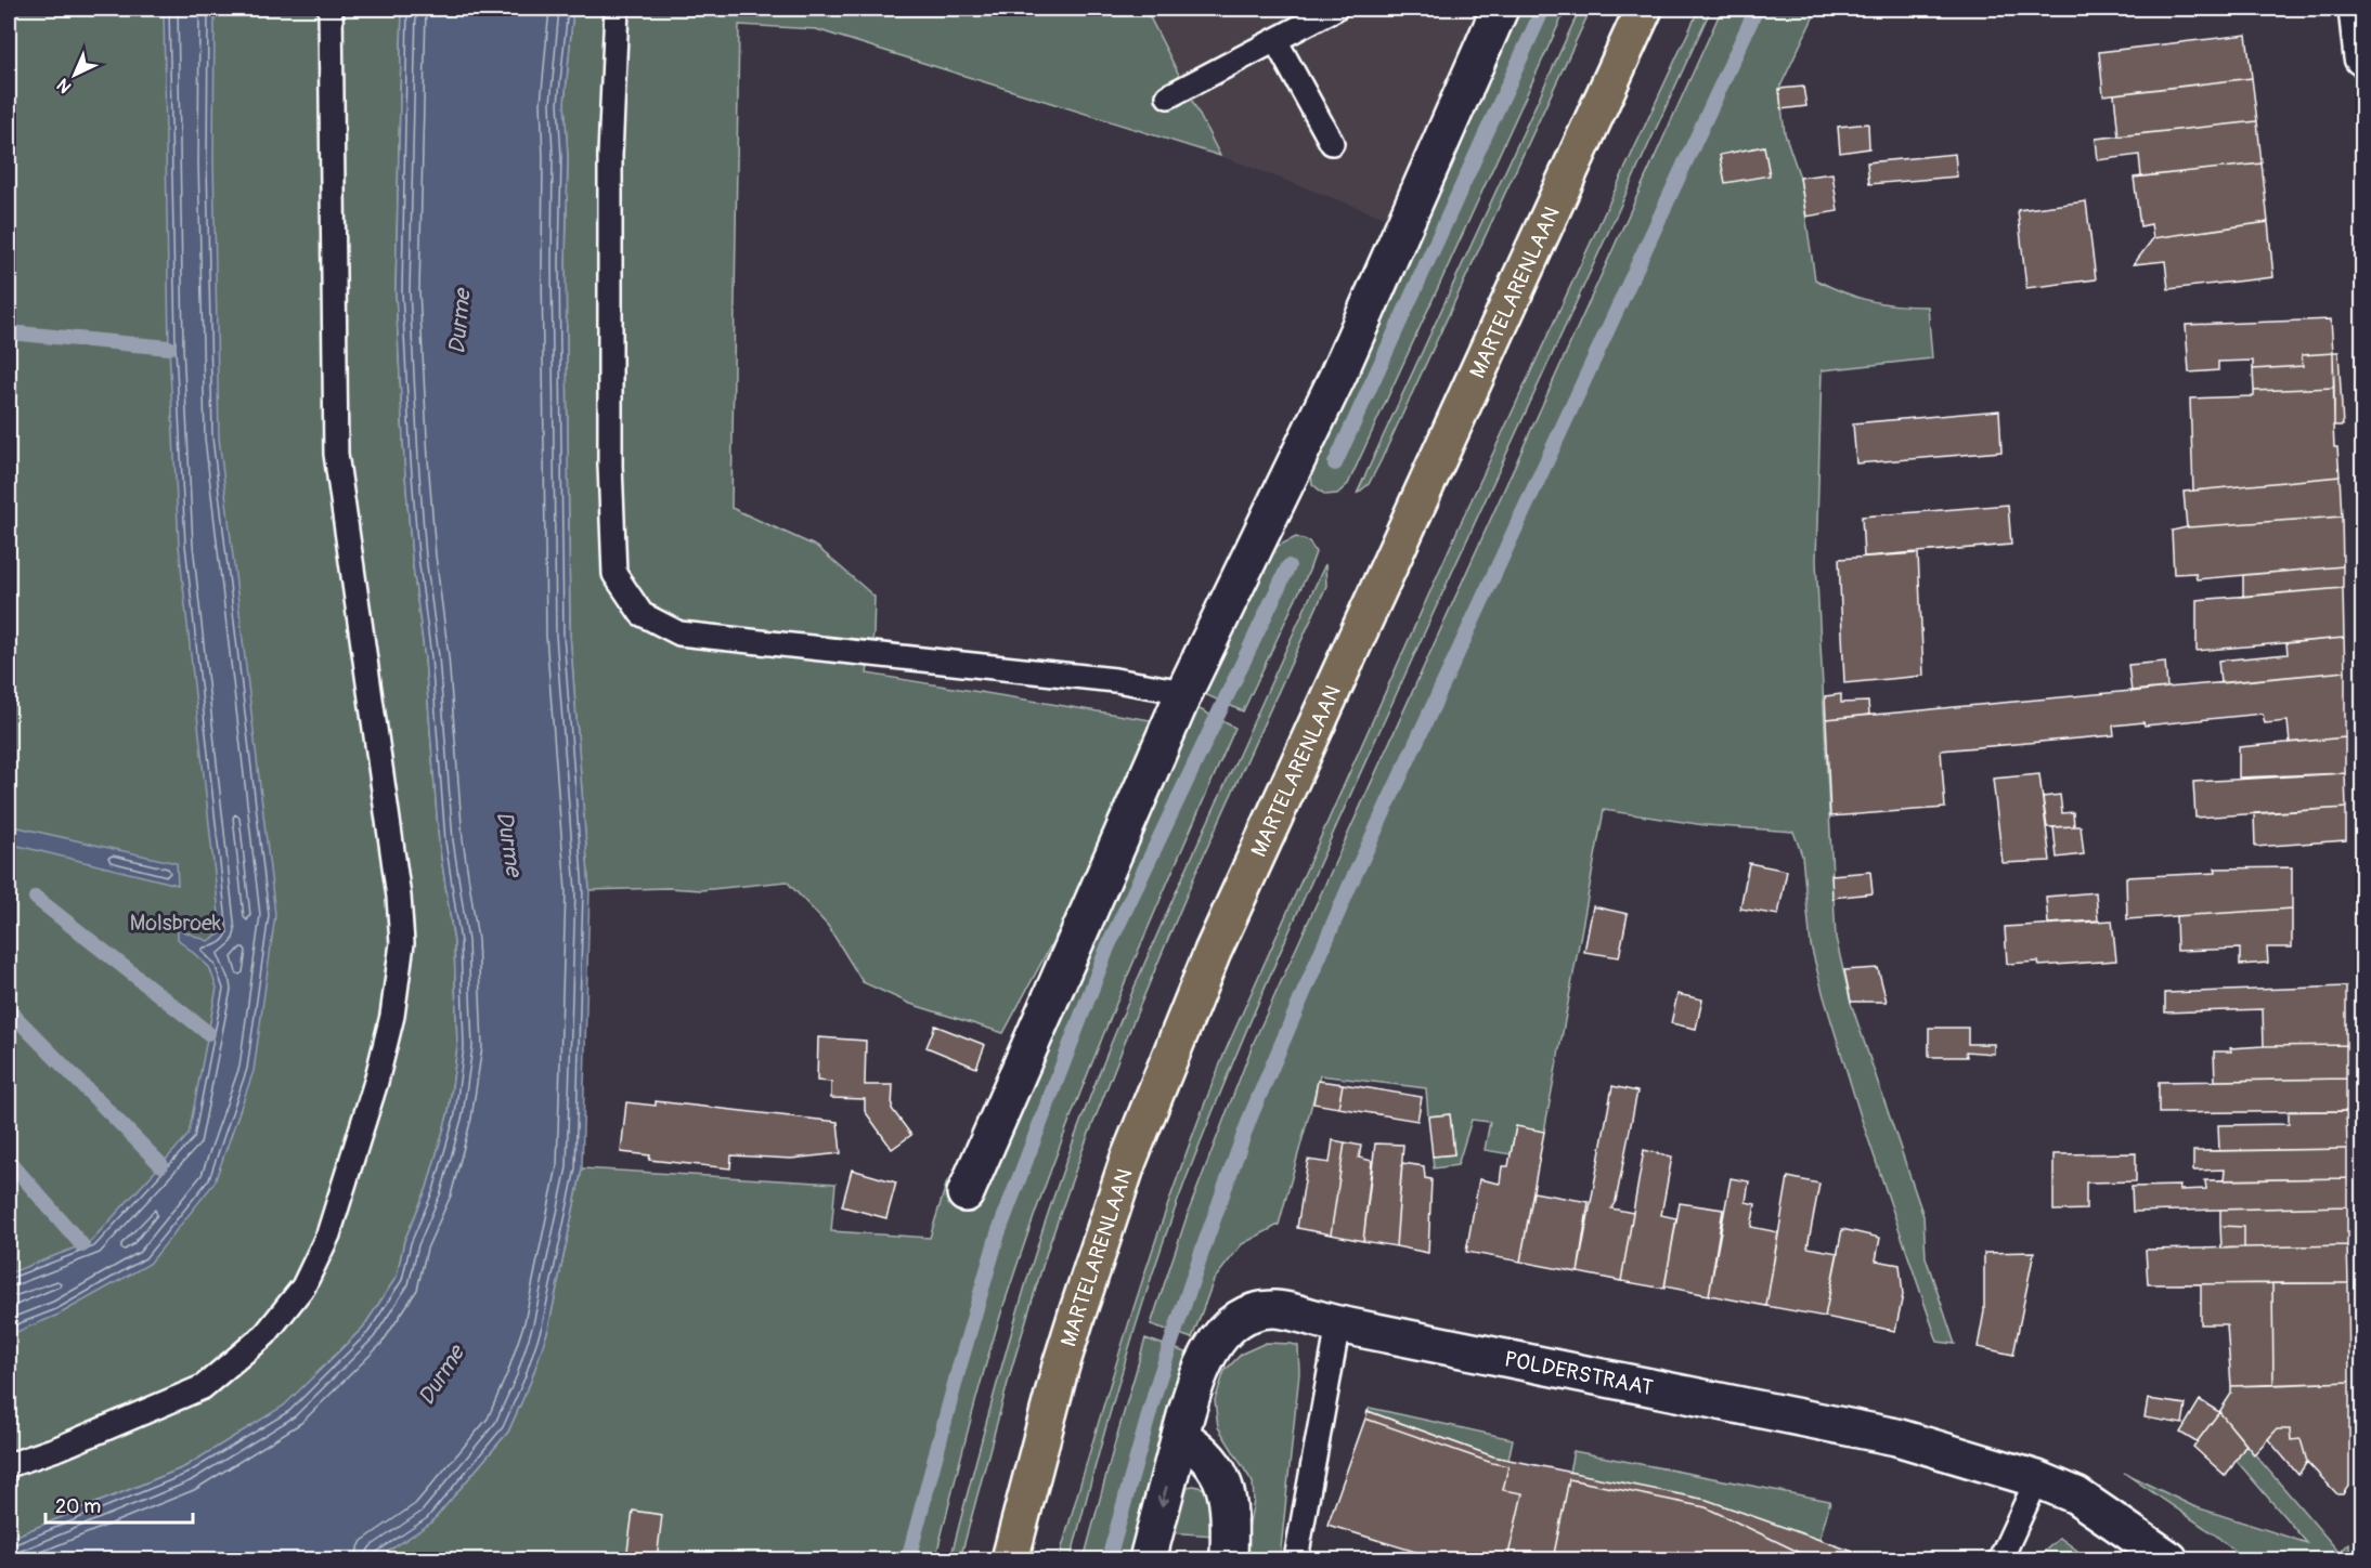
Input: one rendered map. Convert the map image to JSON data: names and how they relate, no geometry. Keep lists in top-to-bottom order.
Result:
{
  "streets": {
    "main road": ["MARTELARENLAAN"],
    "street": ["POLDERSTRAAT"]
  },
  "water": ["Durme"],
  "parks": ["Molsbroek"],
  "scale_bar": "20 m",
  "north": "bottom left"
}
